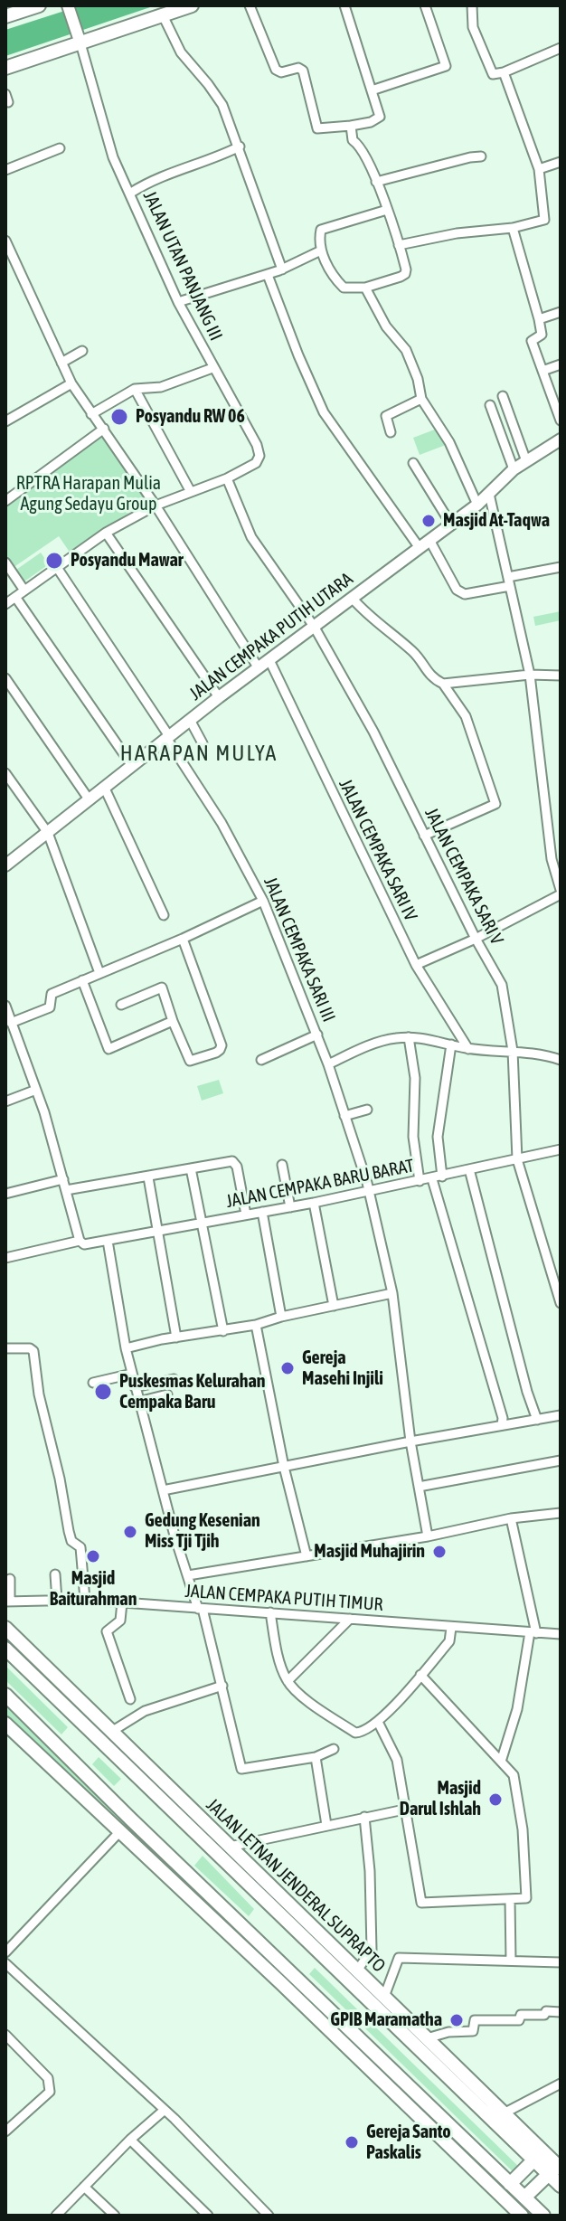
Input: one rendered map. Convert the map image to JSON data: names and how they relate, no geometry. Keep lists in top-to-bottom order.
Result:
{
  "streets": {
    "main road": ["JALAN LETNAN JENDERAL SUPRAPTO"],
    "street": [
      "JALAN UTAN PANJANG III",
      "JALAN CEMPAKA PUTIH UTARA",
      "JALAN CEMPAKA SARI IV",
      "JALAN CEMPAKA SARI V",
      "JALAN CEMPAKA SARI III",
      "JALAN CEMPAKA BARU BARAT",
      "JALAN CEMPAKA PUTIH TIMUR"
    ]
  },
  "crossings": [
    ["JALAN UTAN PANJANG III", "JALAN CEMPAKA SARI V"],
    ["JALAN CEMPAKA PUTIH UTARA", "JALAN CEMPAKA SARI IV"],
    ["JALAN CEMPAKA PUTIH UTARA", "JALAN CEMPAKA SARI V"],
    ["JALAN CEMPAKA PUTIH UTARA", "JALAN CEMPAKA SARI III"],
    ["JALAN CEMPAKA SARI V", "JALAN CEMPAKA BARU BARAT"],
    ["JALAN CEMPAKA SARI III", "JALAN CEMPAKA BARU BARAT"]
  ],
  "districts": ["HARAPAN MULYA"],
  "parks": ["RPTRA Harapan Mulia Agung Sedayu Group"],
  "places": [
    "Posyandu RW 06",
    "Masjid At-Taqwa",
    "Posyandu Mawar",
    "Gereja Masehi Injili",
    "Puskesmas Kelurahan Cempaka Baru",
    "Gedung Kesenian Miss Tji Tjih",
    "Masjid Muhajirin",
    "Masjid Baiturahman",
    "Masjid Darul Ishlah",
    "GPIB Maramatha",
    "Gereja Santo Paskalis"
  ]
}
